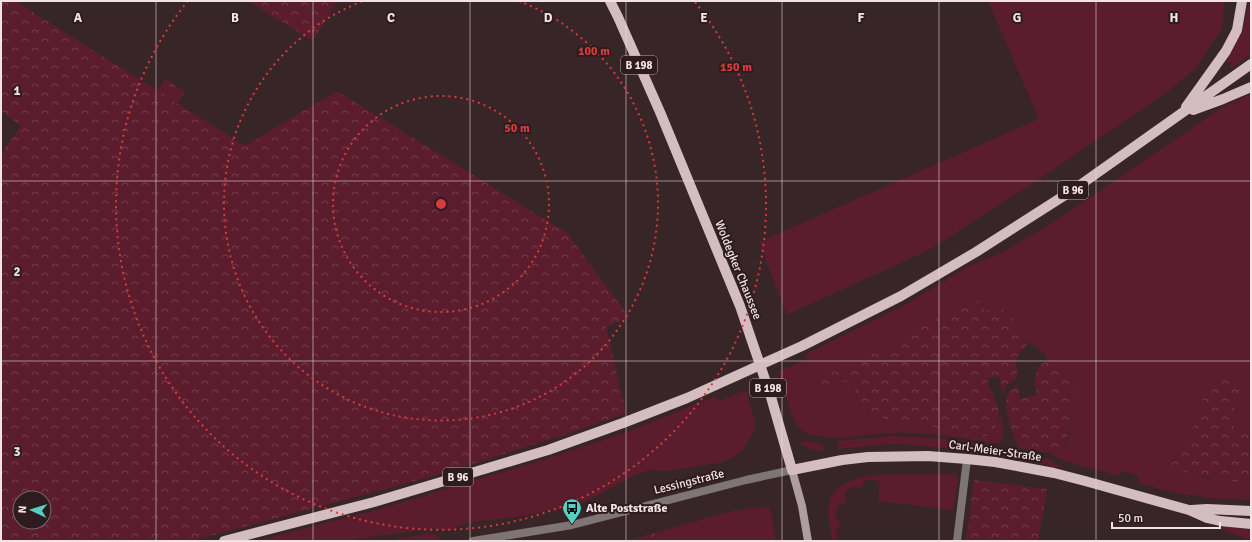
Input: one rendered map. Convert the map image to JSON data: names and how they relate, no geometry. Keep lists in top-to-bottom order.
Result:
{
  "streets": {
    "main road": [
      "B 198",
      "B 96",
      "Woldegker Chaussee",
      "Carl-Meier-Straße"
    ],
    "street": ["Lessingstraße"]
  },
  "crossings": [
    ["Woldegker Chaussee", "Carl-Meier-Straße"],
    ["Woldegker Chaussee", "Lessingstraße"],
    ["Carl-Meier-Straße", "Lessingstraße"]
  ],
  "places": {
    "bus stop": ["Alte Poststraße"]
  },
  "scale_bar": "50 m",
  "north": "left",
  "grid": {
    "columns": [
      "A",
      "B",
      "C",
      "D",
      "E",
      "F",
      "G",
      "H"
    ],
    "rows": ["1", "2", "3"]
  },
  "rings": ["100 m", "150 m", "50 m"]
}
